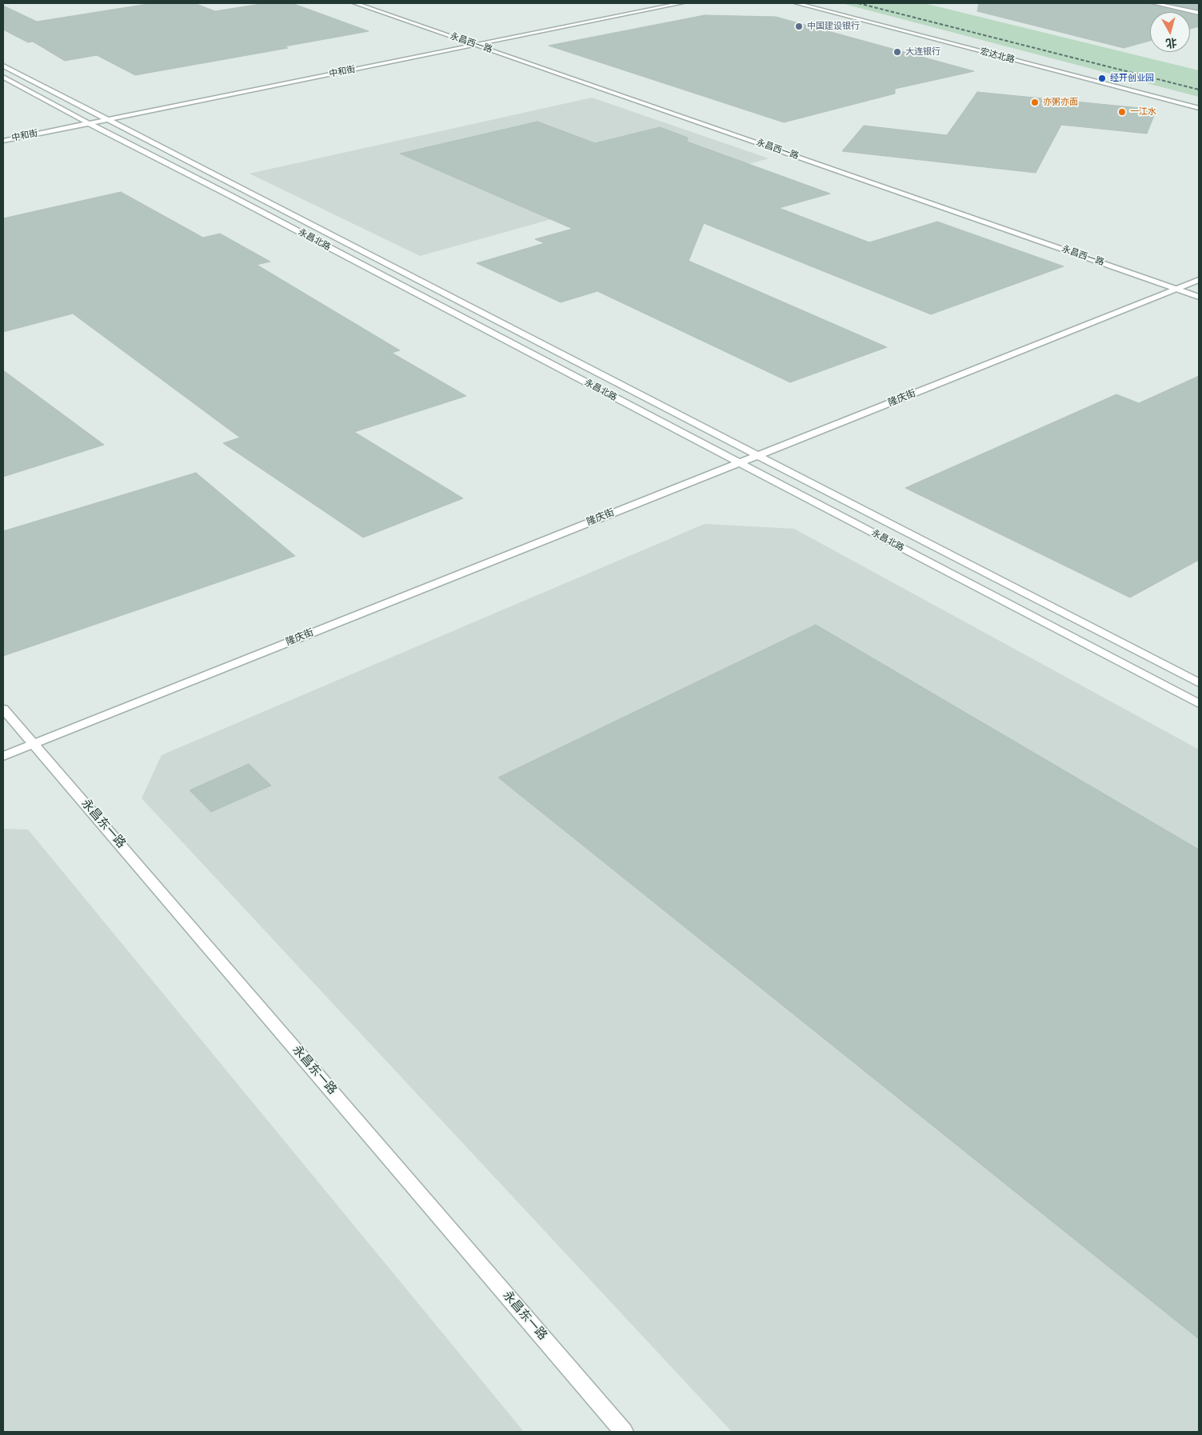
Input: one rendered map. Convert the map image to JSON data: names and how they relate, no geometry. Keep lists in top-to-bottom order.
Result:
{
  "streets": {
    "street": [
      "永昌西一路",
      "宏达北路",
      "中和街",
      "永昌北路",
      "隆庆街",
      "永昌东一路"
    ]
  },
  "crossings": [
    ["永昌西一路", "中和街"],
    ["永昌西一路", "隆庆街"],
    ["中和街", "永昌北路"],
    ["永昌北路", "隆庆街"],
    ["隆庆街", "永昌东一路"]
  ],
  "places": [
    "中国建设银行",
    "大连银行",
    "经开创业园",
    "亦粥亦面",
    "一江水"
  ],
  "north": "bottom"
}
